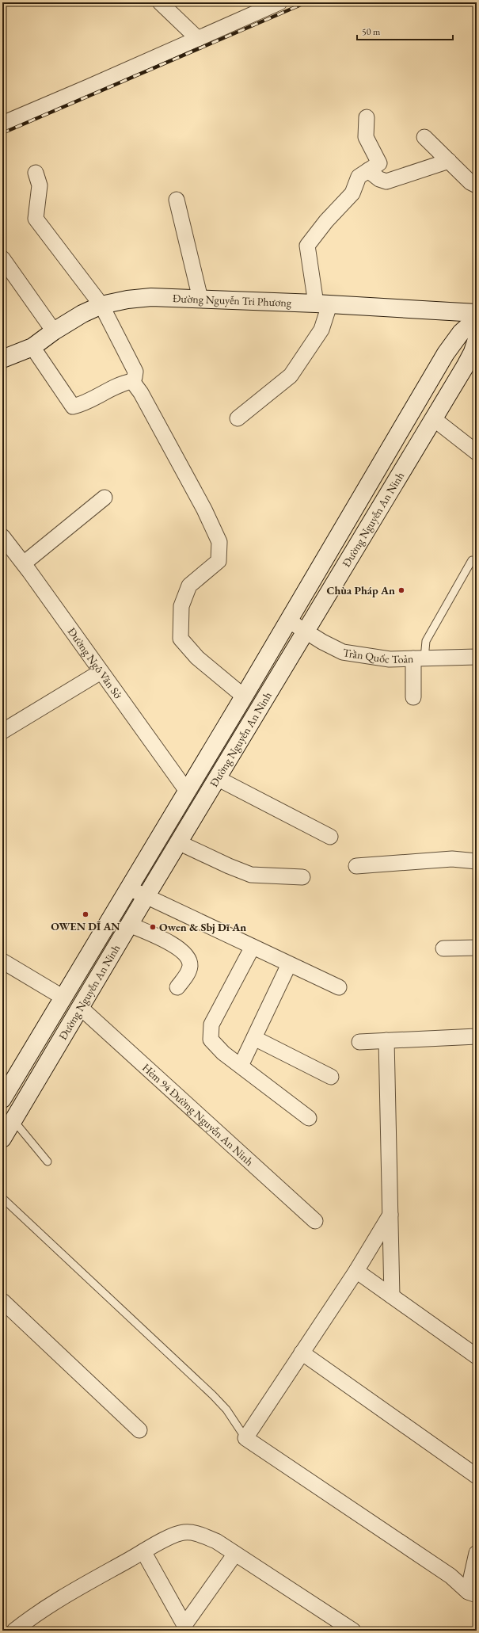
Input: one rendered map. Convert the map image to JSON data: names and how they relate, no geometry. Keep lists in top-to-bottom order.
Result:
{
  "streets": {
    "main road": ["Đường Nguyễn Tri Phương", "Đường Nguyễn An Ninh"],
    "street": ["Trần Quốc Toản", "Đường Ngô Văn Sở", "Hẻm 94 Đường Nguyễn An Ninh"]
  },
  "crossings": [
    ["Đường Nguyễn An Ninh", "Trần Quốc Toản"],
    ["Đường Nguyễn An Ninh", "Đường Ngô Văn Sở"],
    ["Đường Nguyễn An Ninh", "Hẻm 94 Đường Nguyễn An Ninh"]
  ],
  "places": ["Chùa Pháp An", "OWEN DĨ AN", "Owen & Sbj Dĩ An"],
  "scale_bar": "50 m"
}
